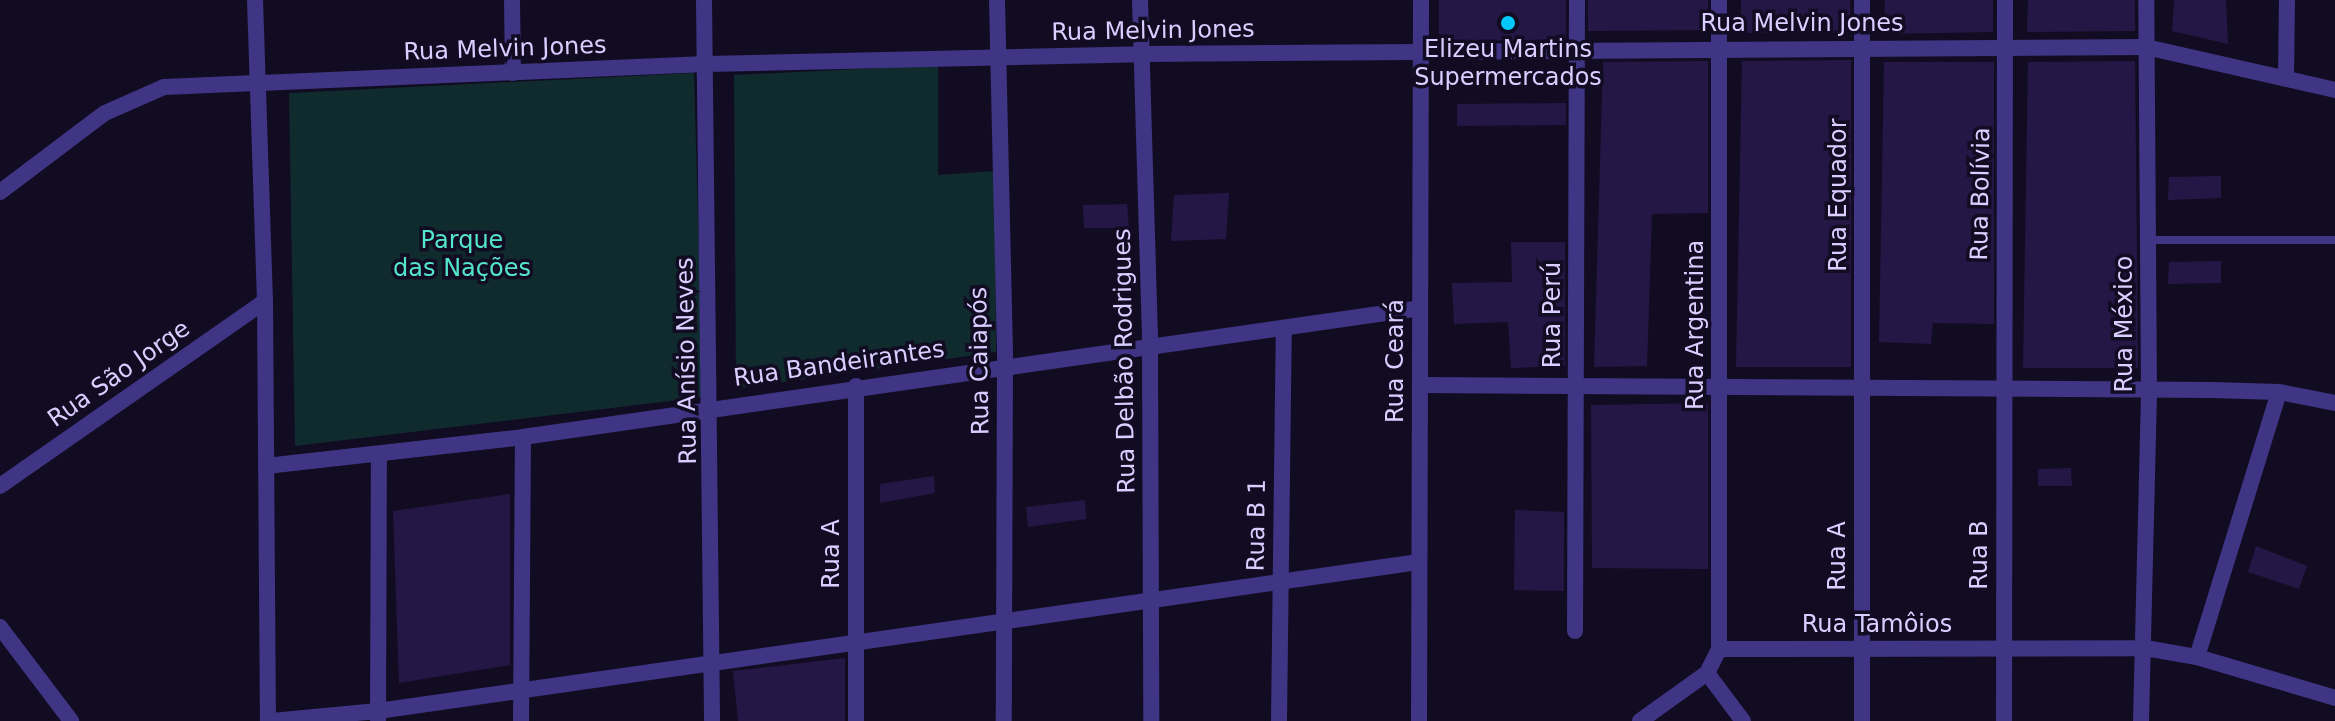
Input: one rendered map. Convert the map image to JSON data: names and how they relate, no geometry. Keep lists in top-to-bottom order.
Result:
{
  "streets": {
    "street": [
      "Rua Melvin Jones",
      "Rua Bolívia",
      "Rua Equador",
      "Rua Perú",
      "Rua México",
      "Rua Argentina",
      "Rua Anísio Neves",
      "Rua Caiapós",
      "Rua Delbão Rodrigues",
      "Rua Ceará",
      "Rua Bandeirantes",
      "Rua São Jorge",
      "Rua B 1",
      "Rua A",
      "Rua B",
      "Rua Tamôios"
    ]
  },
  "crossings": [
    ["Rua Melvin Jones", "Rua Bolívia"],
    ["Rua Melvin Jones", "Rua Equador"],
    ["Rua Melvin Jones", "Rua Perú"],
    ["Rua Melvin Jones", "Rua México"],
    ["Rua Melvin Jones", "Rua Argentina"],
    ["Rua Melvin Jones", "Rua Anísio Neves"],
    ["Rua Melvin Jones", "Rua Caiapós"],
    ["Rua Melvin Jones", "Rua Delbão Rodrigues"],
    ["Rua Melvin Jones", "Rua Ceará"],
    ["Rua Bolívia", "Rua B"],
    ["Rua Equador", "Rua A"],
    ["Rua México", "Rua Tamôios"],
    ["Rua Argentina", "Rua Tamôios"],
    ["Rua Anísio Neves", "Rua Bandeirantes"],
    ["Rua Caiapós", "Rua Bandeirantes"],
    ["Rua Delbão Rodrigues", "Rua Bandeirantes"],
    ["Rua Ceará", "Rua Bandeirantes"],
    ["Rua Bandeirantes", "Rua B 1"],
    ["Rua Bandeirantes", "Rua A"],
    ["Rua A", "Rua Tamôios"],
    ["Rua B", "Rua Tamôios"]
  ],
  "parks": ["Parque das Nações"],
  "places": ["Elizeu Martins Supermercados"]
}
